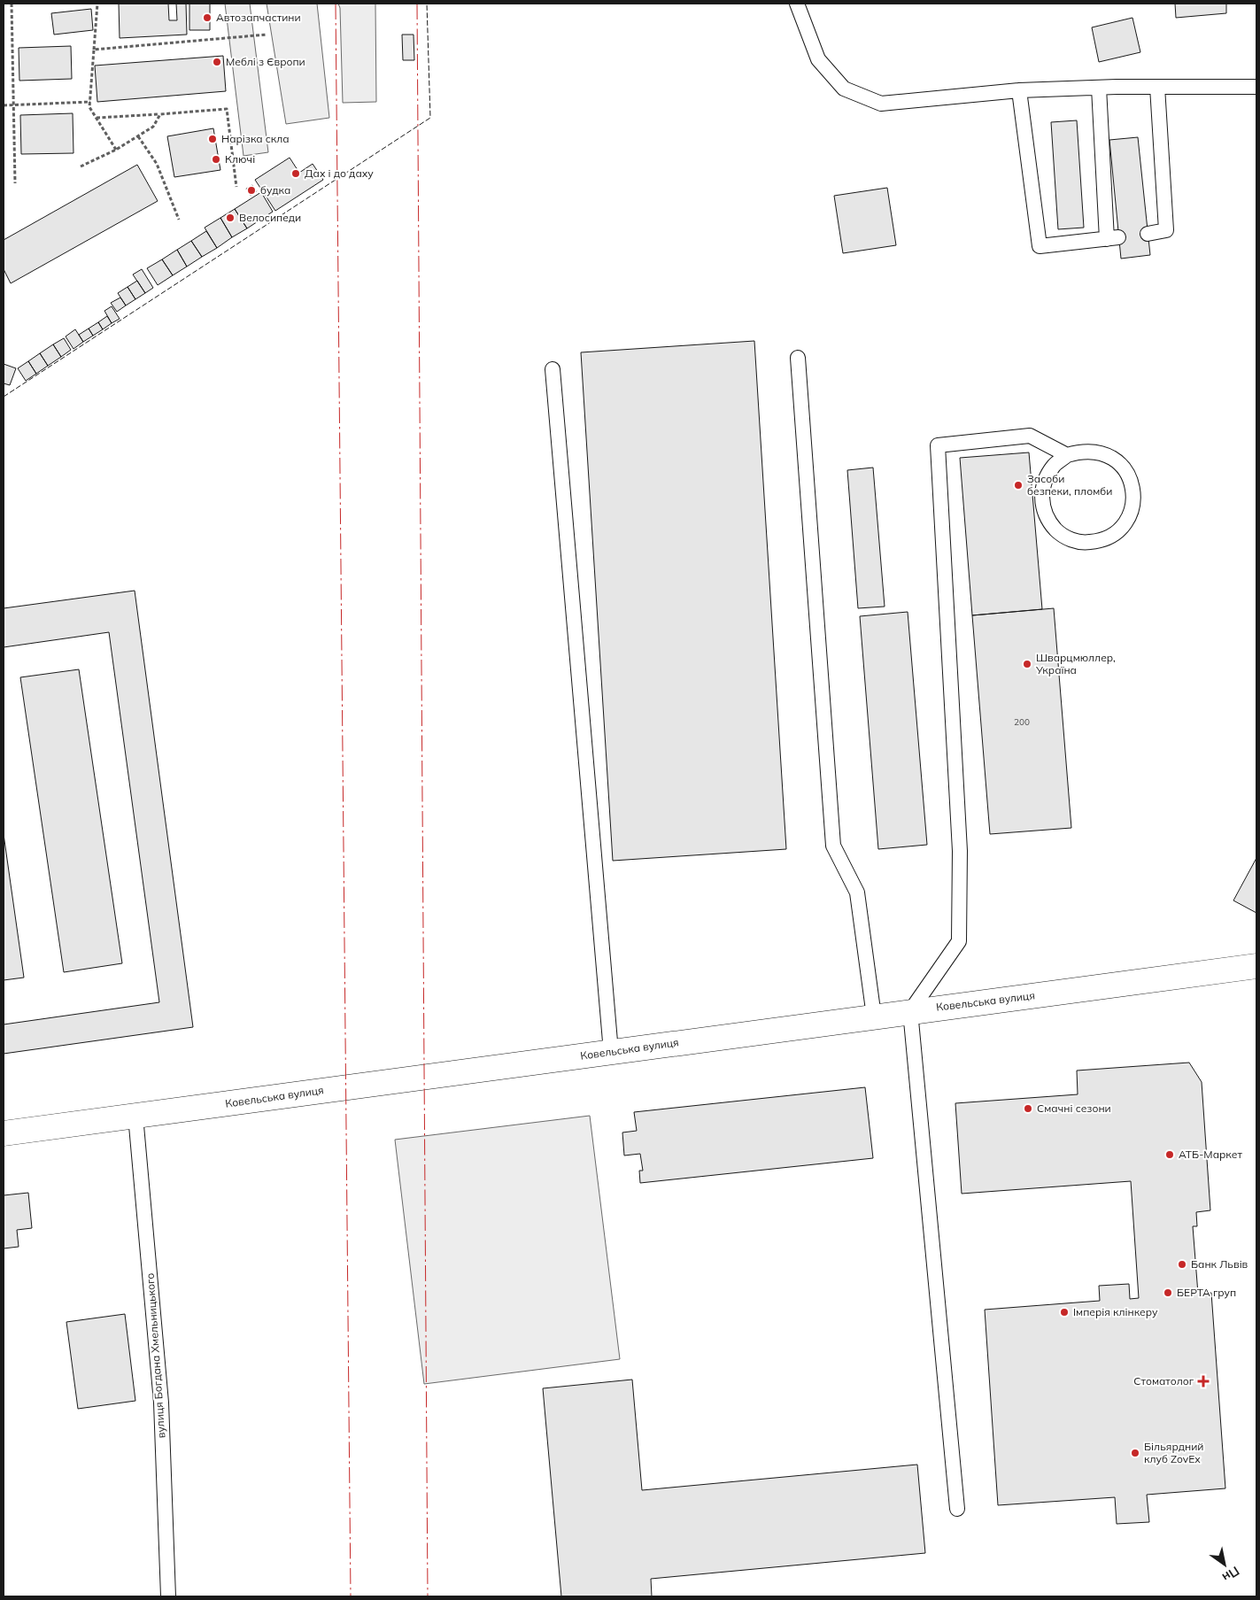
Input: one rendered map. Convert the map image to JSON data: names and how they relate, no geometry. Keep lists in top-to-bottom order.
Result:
{
  "streets": {
    "street": ["Ковельська вулиця"],
    "lane": ["вулиця Богдана Хмельницького"]
  },
  "crossings": [
    ["Ковельська вулиця", "вулиця Богдана Хмельницького"]
  ],
  "places": {
    "other": [
      "Автозапчастини",
      "Меблі з Європи",
      "Нарізка скла",
      "Ключі",
      "Дах і до даху",
      "будка",
      "Велосипеди",
      "Засоби безпеки, пломби",
      "Шварцмюллер, Україна",
      "Смачні сезони",
      "АТБ-Маркет",
      "Банк Львів",
      "БЕРТА груп",
      "Імперія клінкеру",
      "Більярдний клуб ZovEx"
    ],
    "health": ["Стоматолог"]
  },
  "house_numbers": ["200"],
  "north": "bottom right"
}
